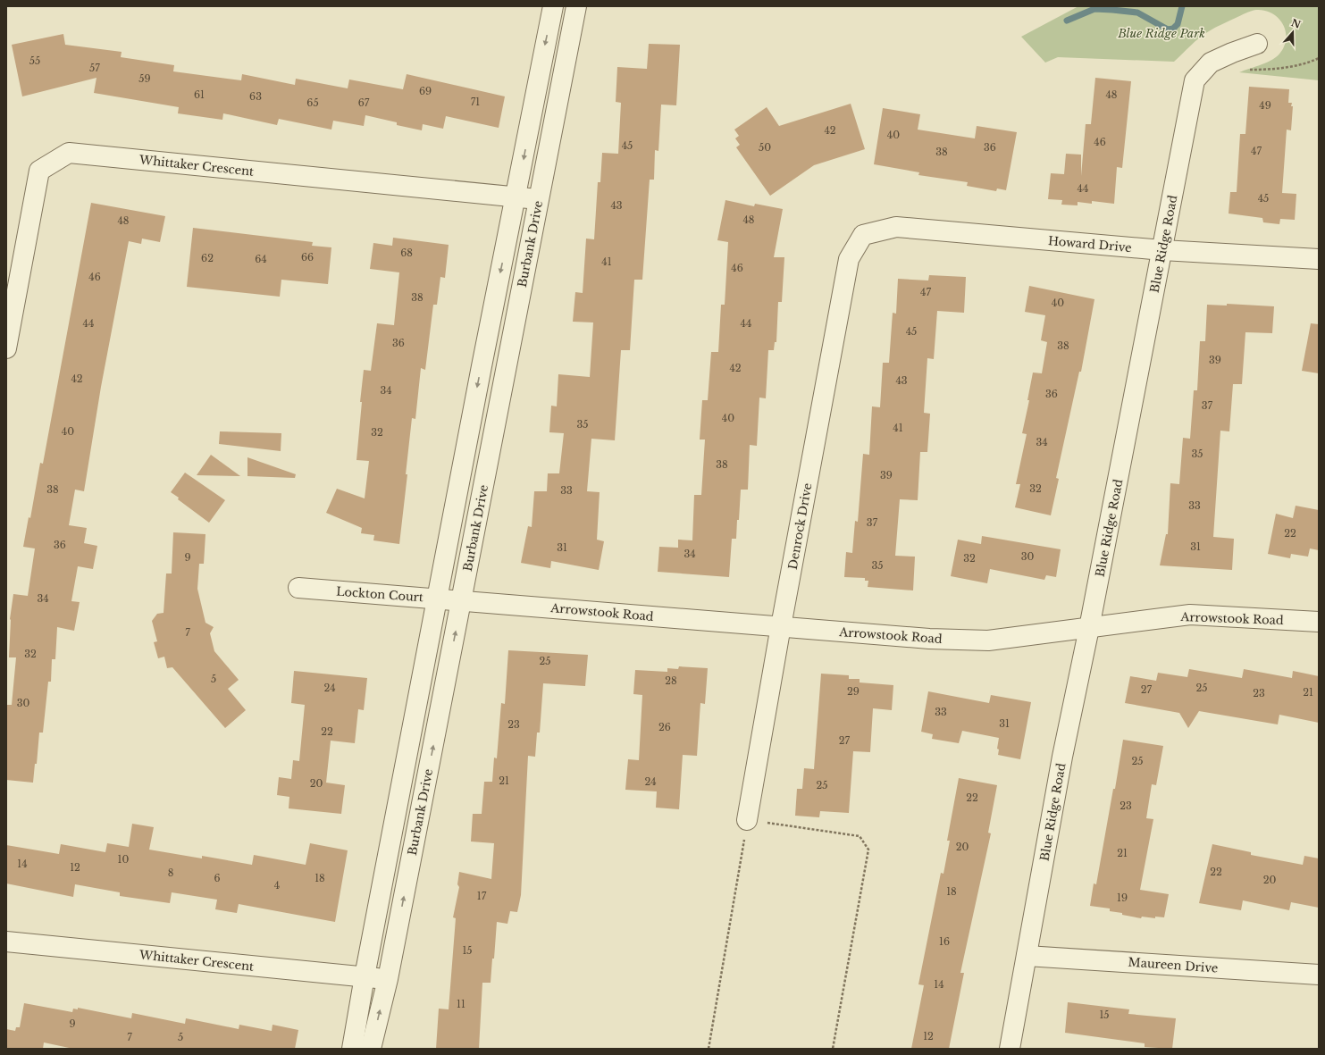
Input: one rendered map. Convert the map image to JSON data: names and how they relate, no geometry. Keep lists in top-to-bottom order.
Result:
{
  "streets": {
    "street": [
      "Whittaker Crescent",
      "Burbank Drive",
      "Howard Drive",
      "Blue Ridge Road",
      "Denrock Drive",
      "Lockton Court",
      "Arrowstook Road",
      "Maureen Drive"
    ]
  },
  "crossings": [
    ["Whittaker Crescent", "Burbank Drive"],
    ["Burbank Drive", "Lockton Court"],
    ["Burbank Drive", "Arrowstook Road"],
    ["Howard Drive", "Blue Ridge Road"],
    ["Howard Drive", "Denrock Drive"],
    ["Blue Ridge Road", "Arrowstook Road"],
    ["Blue Ridge Road", "Maureen Drive"],
    ["Denrock Drive", "Arrowstook Road"],
    ["Lockton Court", "Arrowstook Road"]
  ],
  "parks": ["Blue Ridge Park"],
  "house_numbers": [
    "55",
    "57",
    "59",
    "69",
    "61",
    "48",
    "63",
    "71",
    "65",
    "67",
    "49",
    "42",
    "40",
    "46",
    "45",
    "50",
    "36",
    "47",
    "38",
    "44",
    "45",
    "43",
    "48",
    "48",
    "68",
    "66",
    "62",
    "64",
    "41",
    "46",
    "46",
    "47",
    "38",
    "40",
    "44",
    "44",
    "45",
    "36",
    "38",
    "39",
    "42",
    "42",
    "43",
    "34",
    "36",
    "37",
    "40",
    "35",
    "41",
    "40",
    "32",
    "34",
    "35",
    "38",
    "39",
    "32",
    "38",
    "33",
    "33",
    "37",
    "22",
    "36",
    "31",
    "31",
    "34",
    "30",
    "9",
    "32",
    "35",
    "34",
    "7",
    "32",
    "25",
    "5",
    "28",
    "24",
    "25",
    "27",
    "29",
    "21",
    "23",
    "30",
    "33",
    "31",
    "23",
    "26",
    "22",
    "27",
    "25",
    "21",
    "24",
    "20",
    "25",
    "22",
    "23",
    "20",
    "21",
    "10",
    "14",
    "12",
    "22",
    "8",
    "6",
    "18",
    "20",
    "4",
    "18",
    "17",
    "19",
    "16",
    "15",
    "14",
    "11",
    "15",
    "9",
    "12",
    "7",
    "5"
  ],
  "north": "top"
}
